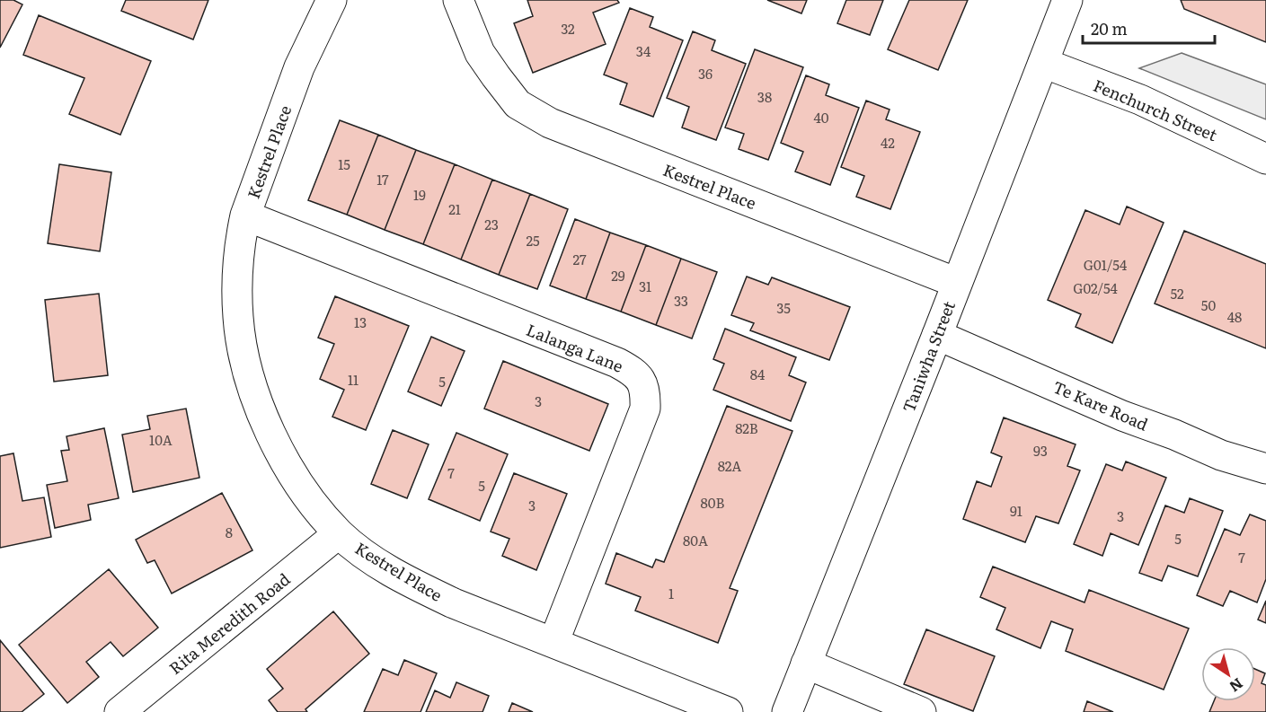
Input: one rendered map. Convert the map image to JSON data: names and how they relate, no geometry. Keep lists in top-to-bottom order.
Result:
{
  "streets": {
    "street": [
      "Fenchurch Street",
      "Kestrel Place",
      "Lalanga Lane",
      "Taniwha Street",
      "Te Kare Road",
      "Rita Meredith Road"
    ]
  },
  "crossings": [
    ["Fenchurch Street", "Taniwha Street"],
    ["Kestrel Place", "Lalanga Lane"],
    ["Kestrel Place", "Taniwha Street"],
    ["Kestrel Place", "Rita Meredith Road"],
    ["Taniwha Street", "Te Kare Road"]
  ],
  "house_numbers": [
    "32",
    "34",
    "36",
    "38",
    "40",
    "42",
    "15",
    "17",
    "19",
    "21",
    "23",
    "25",
    "27",
    "G01/54",
    "29",
    "31",
    "G02/54",
    "52",
    "33",
    "50",
    "35",
    "48",
    "13",
    "84",
    "11",
    "5",
    "3",
    "82B",
    "10A",
    "93",
    "82A",
    "7",
    "5",
    "80B",
    "3",
    "91",
    "3",
    "8",
    "5",
    "80A",
    "7",
    "1"
  ],
  "scale_bar": "20 m",
  "north": "bottom right"
}
